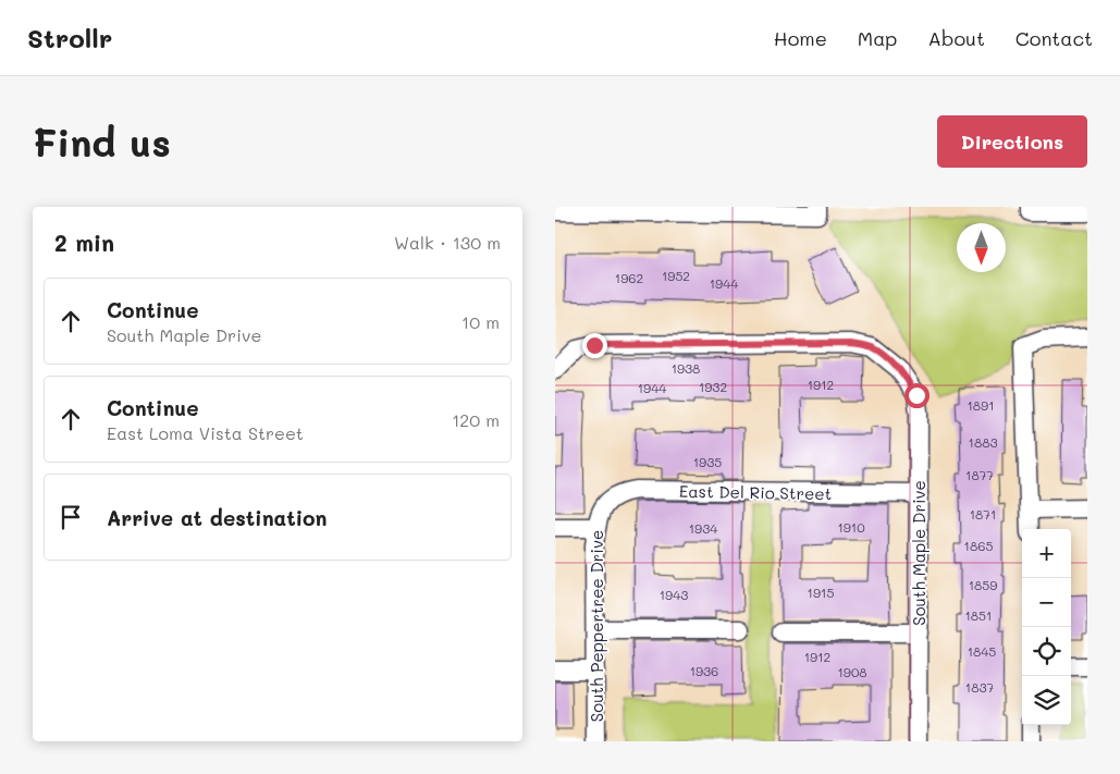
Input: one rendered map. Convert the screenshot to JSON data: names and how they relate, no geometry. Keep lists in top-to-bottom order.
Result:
{
  "streets": {
    "street": ["East Del Rio Street", "South Maple Drive", "South Peppertree Drive"]
  },
  "crossings": [
    ["East Del Rio Street", "South Maple Drive"],
    ["East Del Rio Street", "South Peppertree Drive"]
  ],
  "house_numbers": [
    "1952",
    "1962",
    "1944",
    "1938",
    "1912",
    "1932",
    "1944",
    "1891",
    "1883",
    "1935",
    "1877",
    "1871",
    "1910",
    "1934",
    "1865",
    "1859",
    "1915",
    "1943",
    "1851",
    "1845",
    "1912",
    "1936",
    "1908",
    "1837"
  ],
  "north": "bottom",
  "page": {
    "header": "Strollr",
    "nav": [
      "Home",
      "Map",
      "About",
      "Contact"
    ],
    "buttons": "Directions",
    "title": "Find us",
    "heading": ["2 min", "Walk · 130 m"],
    "list": [
      ["Continue", "South Maple Drive", "10 m"],
      ["Continue", "East Loma Vista Street", "120 m"],
      "Arrive at destination"
    ],
    "map_buttons": ["+", "−"]
  }
}
